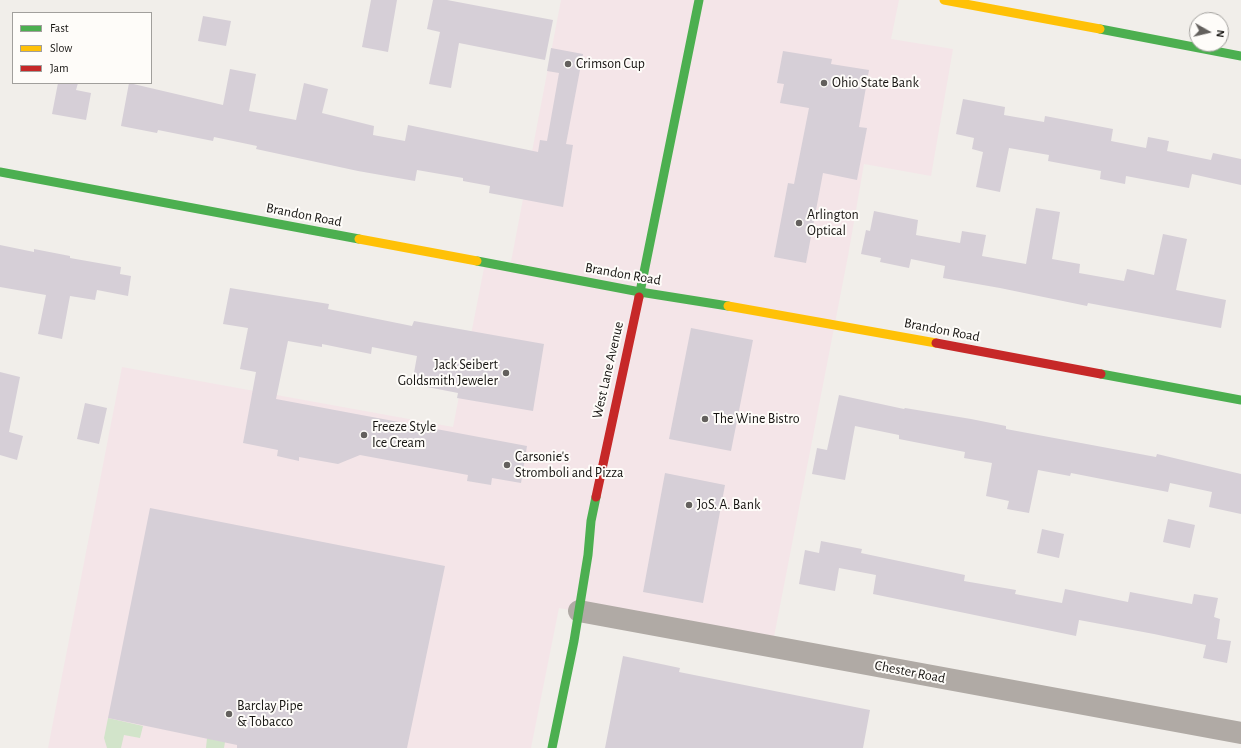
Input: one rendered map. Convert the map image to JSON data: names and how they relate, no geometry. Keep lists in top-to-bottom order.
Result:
{
  "streets": {
    "street": ["Brandon Road", "West Lane Avenue", "Chester Road"]
  },
  "crossings": [
    ["Brandon Road", "West Lane Avenue"],
    ["West Lane Avenue", "Chester Road"]
  ],
  "places": [
    "Crimson Cup",
    "Ohio State Bank",
    "Arlington Optical",
    "Jack Seibert Goldsmith Jeweler",
    "The Wine Bistro",
    "Freeze Style Ice Cream",
    "Carsonie's Stromboli and Pizza",
    "JoS. A. Bank",
    "Barclay Pipe & Tobacco"
  ],
  "legend": ["Fast", "Slow", "Jam"],
  "north": "right"
}
